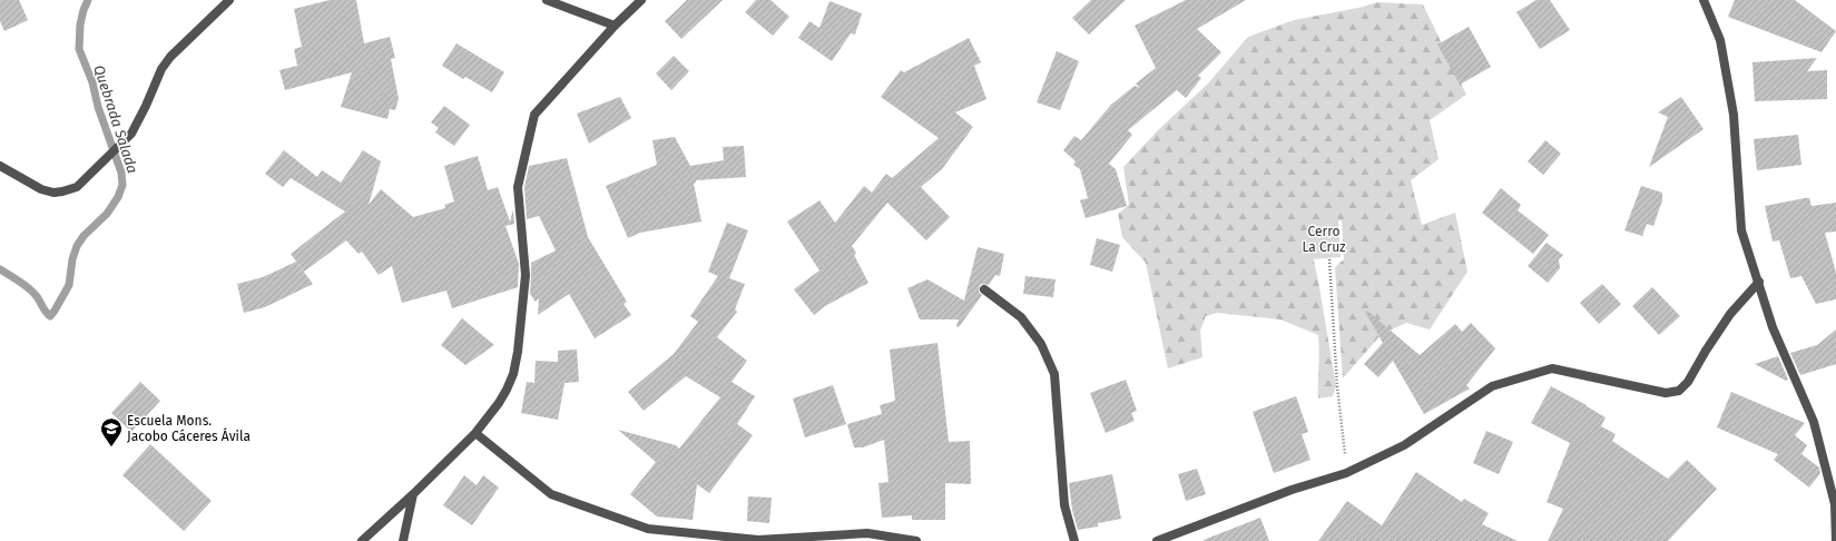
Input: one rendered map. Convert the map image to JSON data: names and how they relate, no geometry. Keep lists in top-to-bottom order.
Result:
{
  "water": ["Quebrada Salada"],
  "parks": ["Cerro La Cruz"],
  "places": {
    "school or university": ["Escuela Mons. Jacobo Cáceres Ávila"]
  }
}
